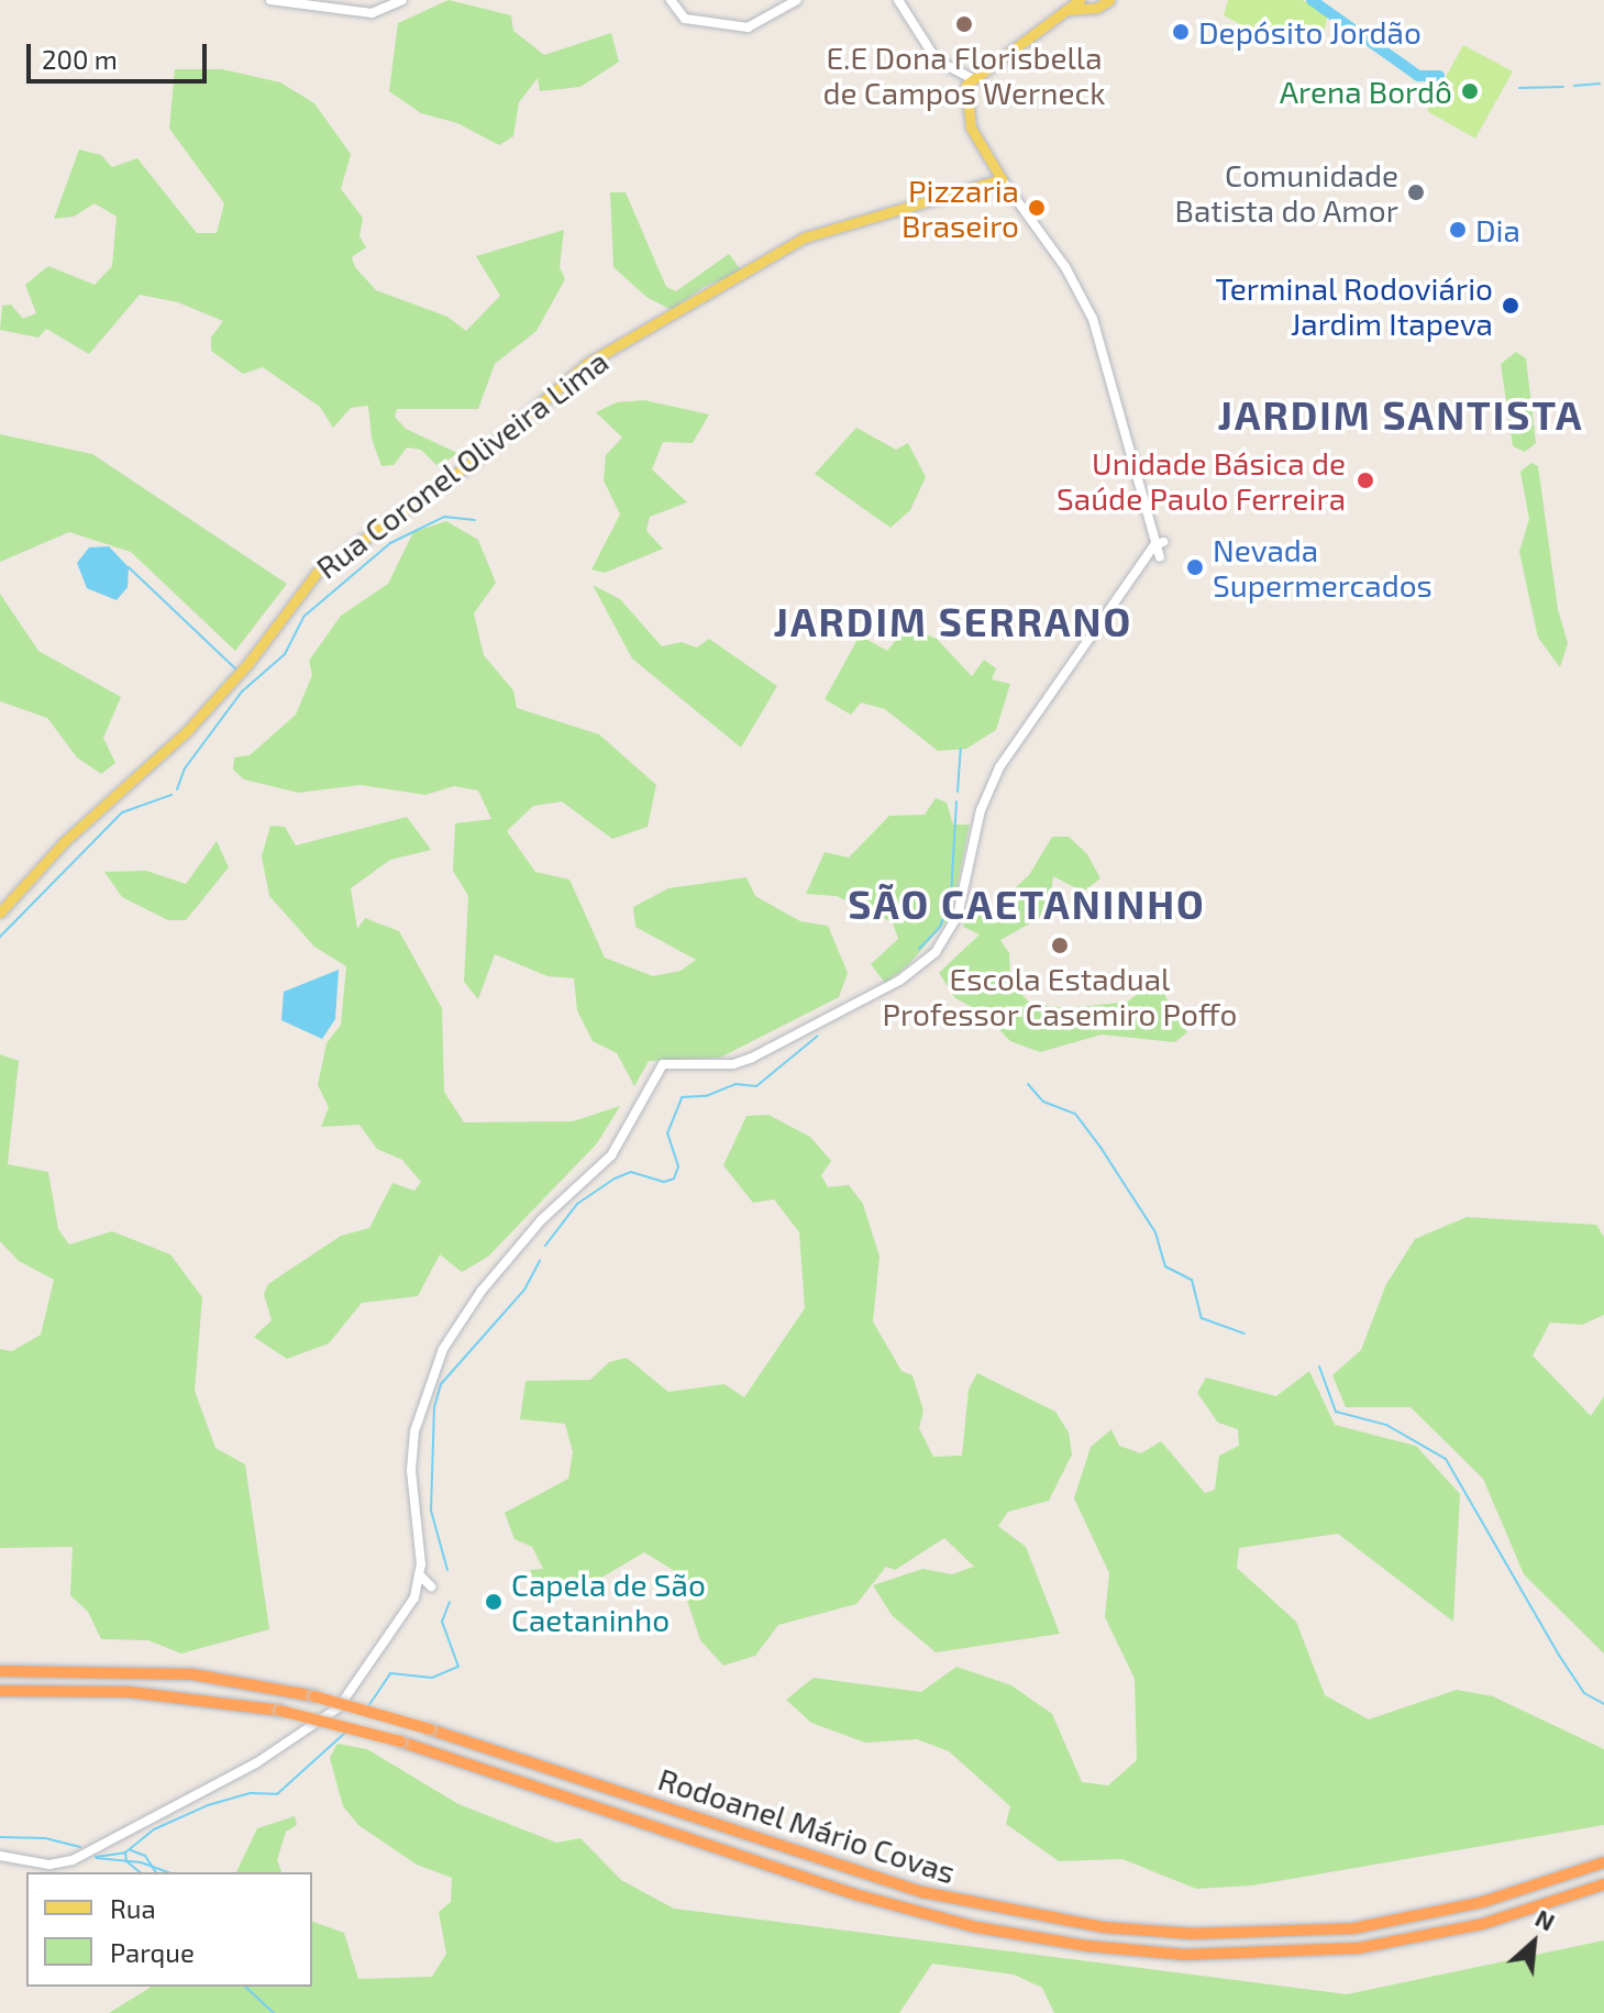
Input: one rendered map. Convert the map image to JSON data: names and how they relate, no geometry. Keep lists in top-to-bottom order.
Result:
{
  "streets": {
    "highway": ["Rodoanel Mário Covas"],
    "main road": ["Rua Coronel Oliveira Lima"]
  },
  "districts": ["JARDIM SANTISTA", "JARDIM SERRANO", "SÃO CAETANINHO"],
  "places": [
    "E.E Dona Florisbella de Campos Werneck",
    "Depósito Jordão",
    "Arena Bordô",
    "Comunidade Batista do Amor",
    "Pizzaria Braseiro",
    "Dia",
    "Terminal Rodoviário Jardim Itapeva",
    "Unidade Básica de Saúde Paulo Ferreira",
    "Nevada Supermercados",
    "Escola Estadual Professor Casemiro Poffo",
    "Capela de São Caetaninho"
  ],
  "legend": ["Rua", "Parque"],
  "scale_bar": "200 m",
  "north": "top right"
}
